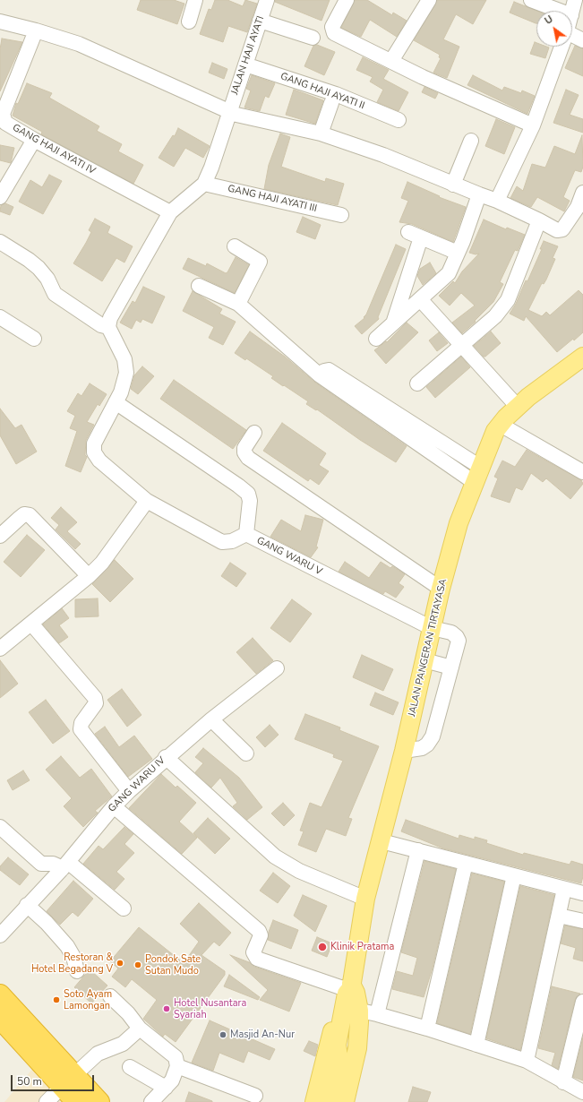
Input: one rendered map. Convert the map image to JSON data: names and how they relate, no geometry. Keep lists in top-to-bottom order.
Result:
{
  "streets": {
    "main road": ["JALAN PANGERAN TIRTAYASA"],
    "street": [
      "JALAN HAJI AYATI",
      "GANG HAJI AYATI II",
      "GANG HAJI AYATI IV",
      "GANG HAJI AYATI III",
      "GANG WARU V",
      "GANG WARU IV"
    ]
  },
  "crossings": [
    ["JALAN HAJI AYATI", "GANG HAJI AYATI II"],
    ["JALAN HAJI AYATI", "GANG HAJI AYATI III"],
    ["GANG WARU V", "JALAN PANGERAN TIRTAYASA"]
  ],
  "places": [
    "Klinik Pratama",
    "Restoran & Hotel Begadang V",
    "Pondok Sate Sutan Mudo",
    "Soto Ayam Lamongan",
    "Hotel Nusantara Syariah",
    "Masjid An-Nur"
  ],
  "scale_bar": "50 m",
  "north": "top left"
}
